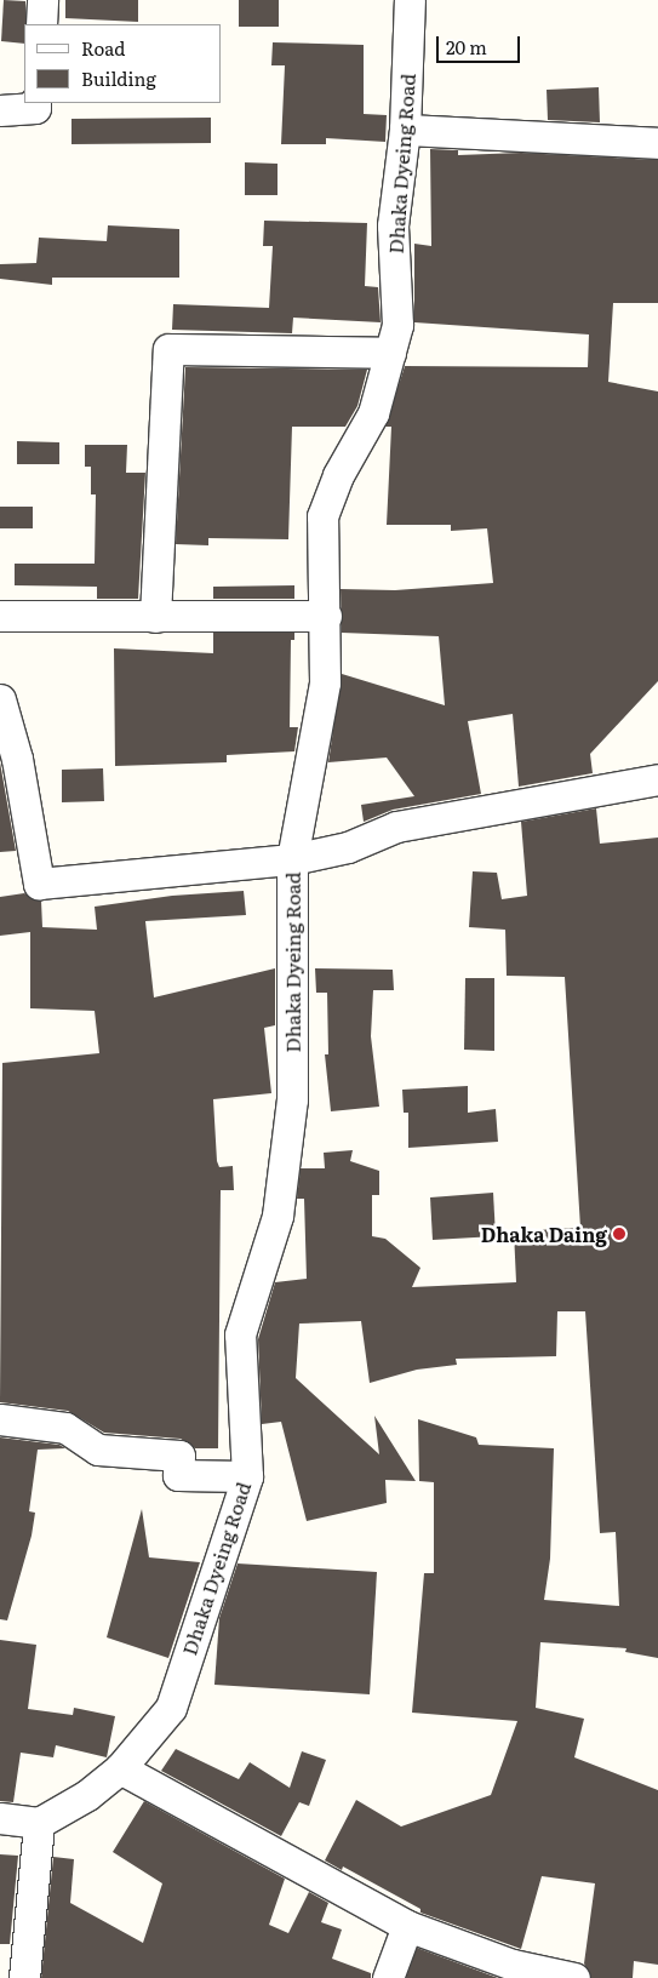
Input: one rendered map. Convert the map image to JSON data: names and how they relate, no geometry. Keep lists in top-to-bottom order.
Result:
{
  "streets": {
    "street": ["Dhaka Dyeing Road"]
  },
  "places": ["Dhaka Daing"],
  "legend": ["Road", "Building"],
  "scale_bar": "20 m"
}
